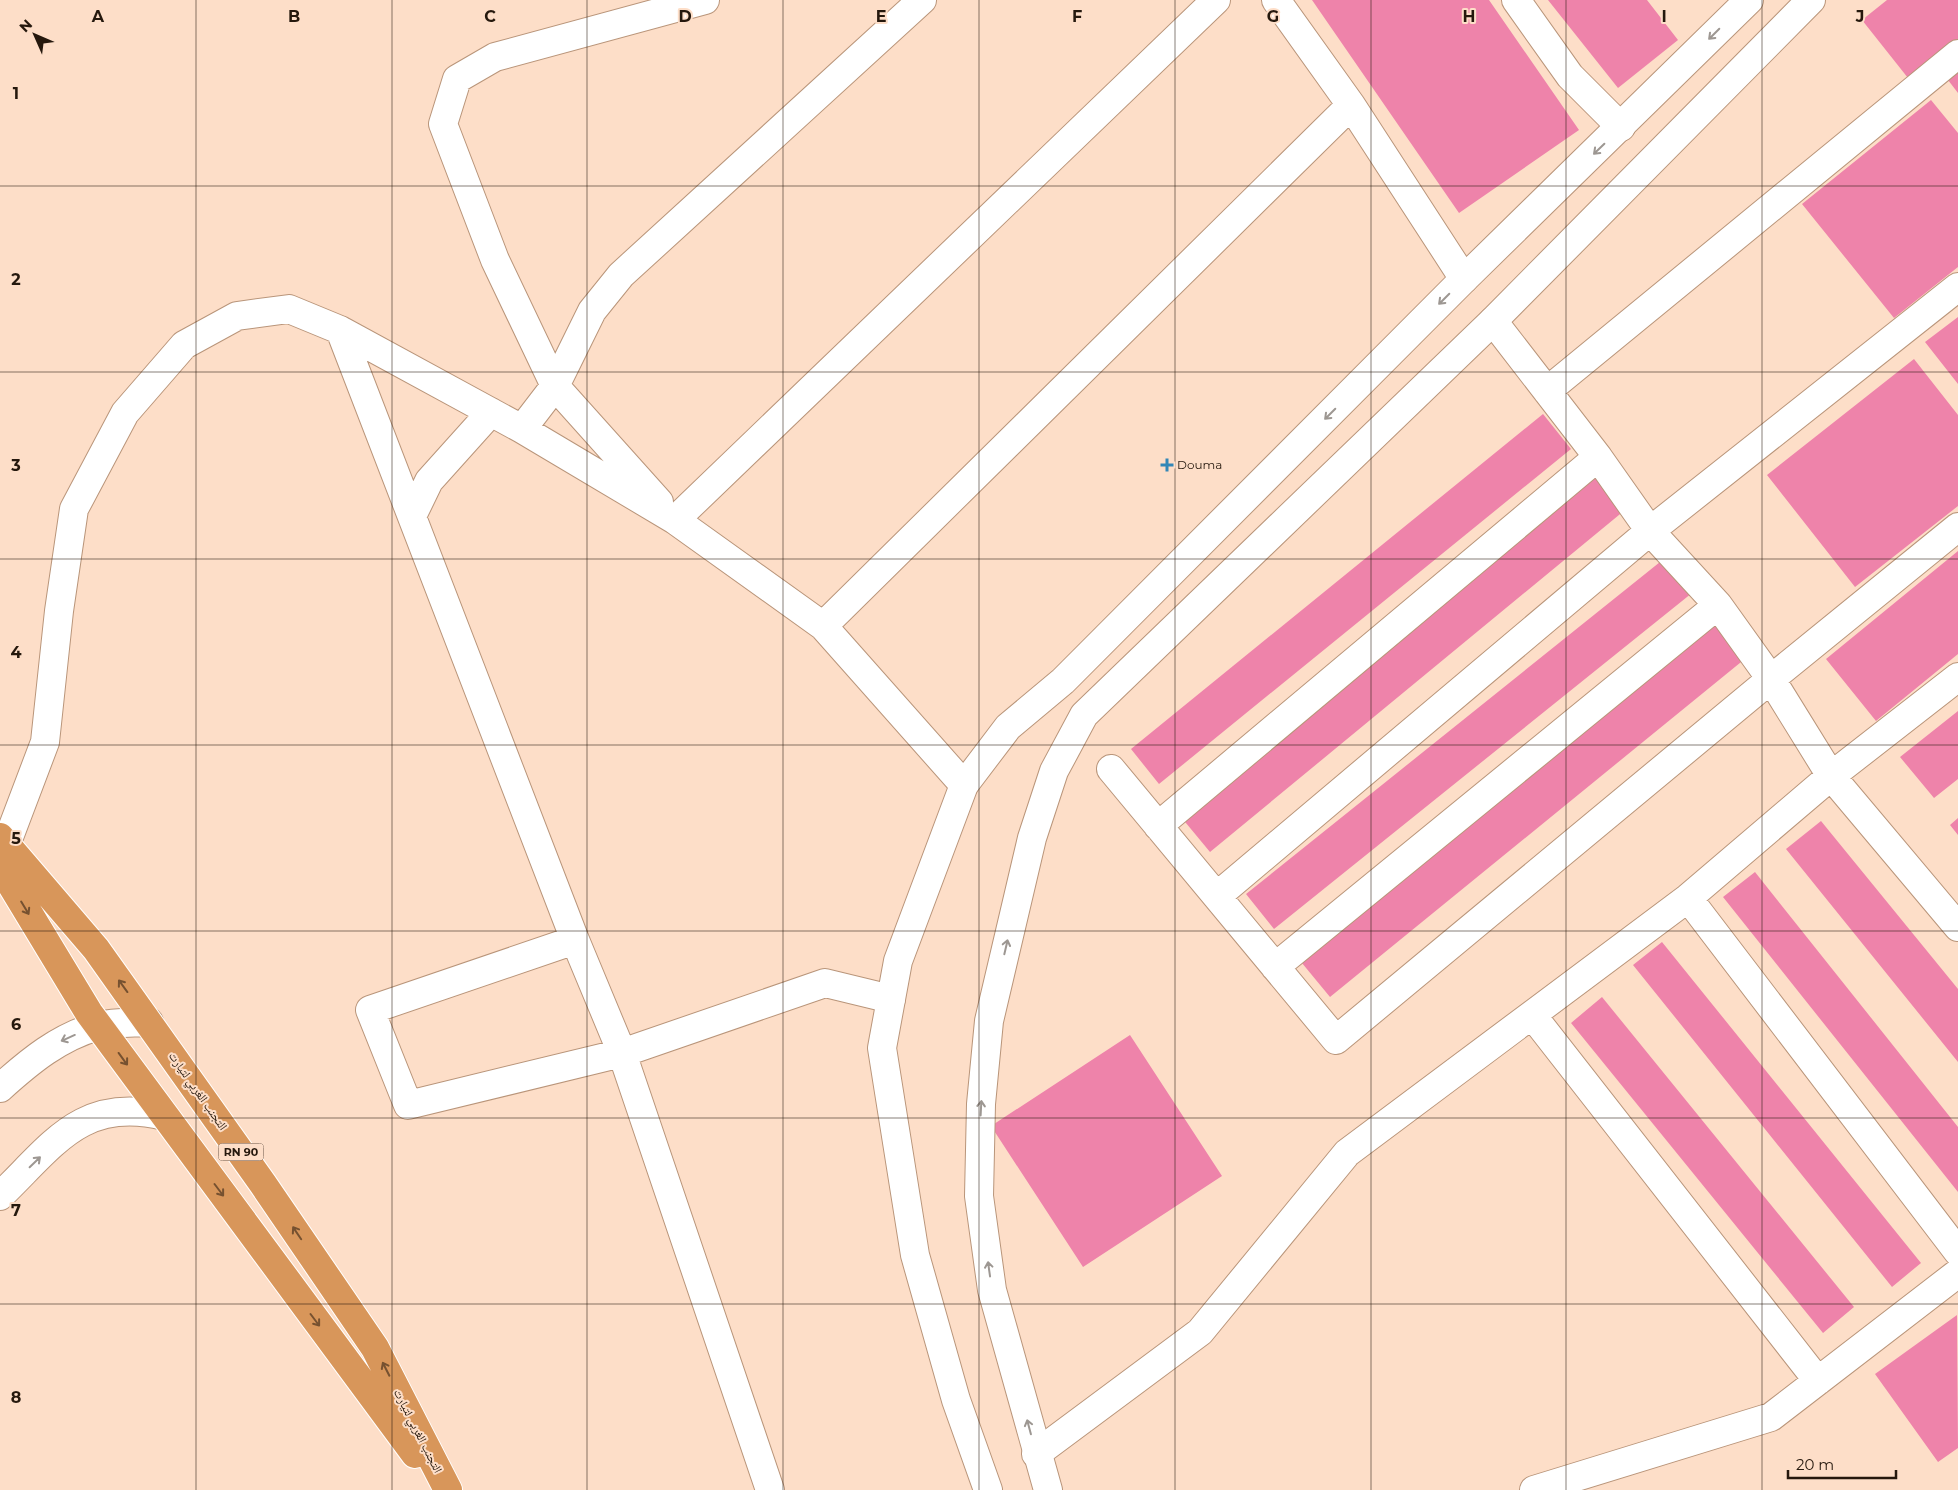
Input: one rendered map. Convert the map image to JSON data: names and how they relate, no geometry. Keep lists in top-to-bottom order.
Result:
{
  "streets": {
    "highway": ["التجنب الغربي لتيارت", "RN 90"]
  },
  "places": {
    "health": ["Douma"]
  },
  "scale_bar": "20 m",
  "north": "top left",
  "grid": {
    "columns": [
      "A",
      "B",
      "C",
      "D",
      "E",
      "F",
      "G",
      "H",
      "I",
      "J"
    ],
    "rows": [
      "1",
      "2",
      "3",
      "4",
      "5",
      "6",
      "7",
      "8"
    ]
  }
}
